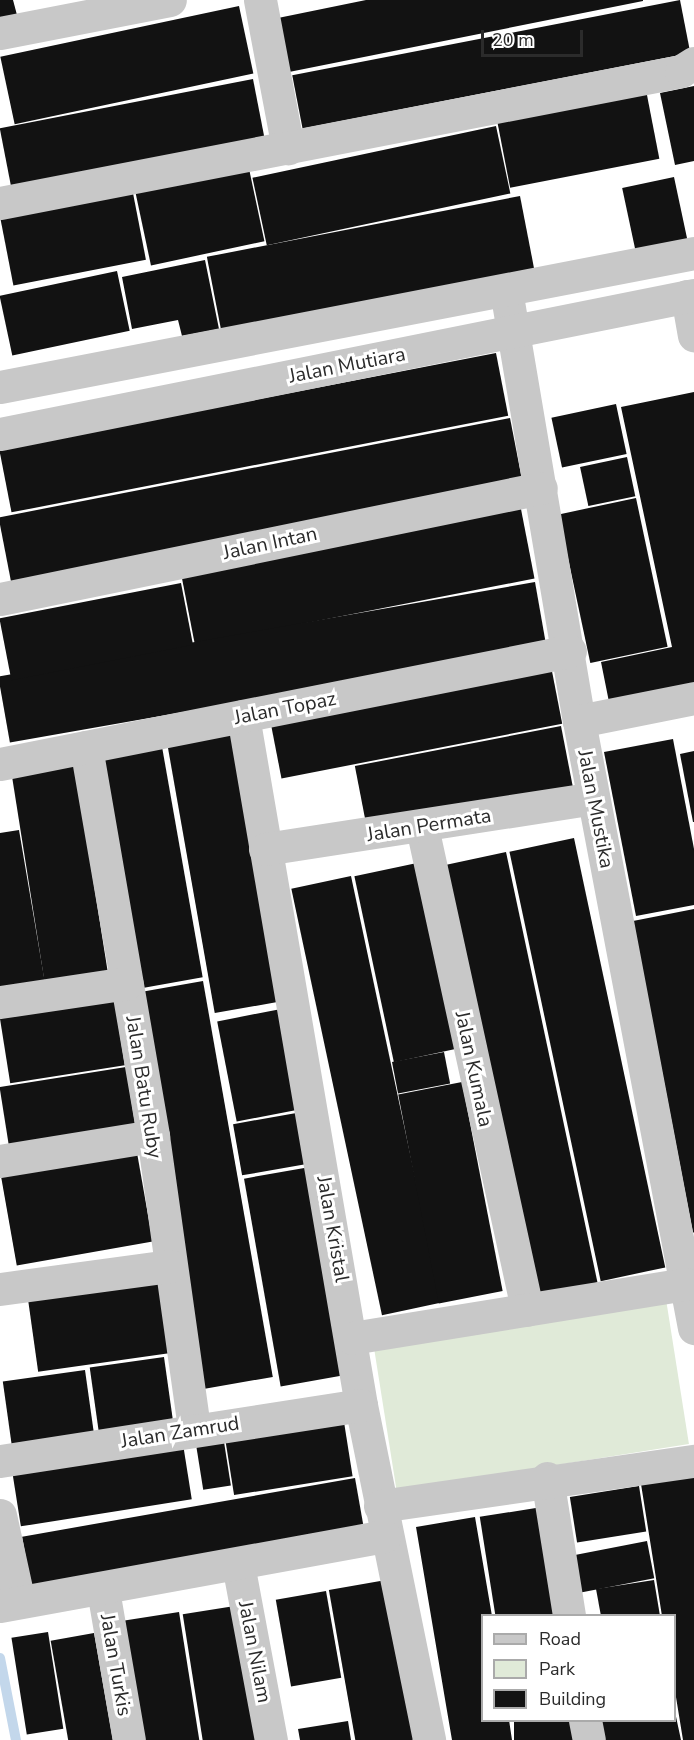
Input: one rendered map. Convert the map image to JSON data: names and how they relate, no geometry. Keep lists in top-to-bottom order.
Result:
{
  "streets": {
    "street": [
      "Jalan Mutiara",
      "Jalan Intan",
      "Jalan Topaz",
      "Jalan Mustika",
      "Jalan Permata",
      "Jalan Kumala",
      "Jalan Batu Ruby",
      "Jalan Kristal",
      "Jalan Zamrud",
      "Jalan Nilam",
      "Jalan Turkis"
    ]
  },
  "crossings": [
    ["Jalan Mutiara", "Jalan Mustika"],
    ["Jalan Intan", "Jalan Mustika"],
    ["Jalan Topaz", "Jalan Mustika"],
    ["Jalan Topaz", "Jalan Batu Ruby"],
    ["Jalan Topaz", "Jalan Kristal"],
    ["Jalan Mustika", "Jalan Permata"],
    ["Jalan Permata", "Jalan Kumala"],
    ["Jalan Permata", "Jalan Kristal"],
    ["Jalan Batu Ruby", "Jalan Zamrud"],
    ["Jalan Kristal", "Jalan Zamrud"]
  ],
  "legend": ["Road", "Park", "Building"],
  "scale_bar": "20 m"
}
